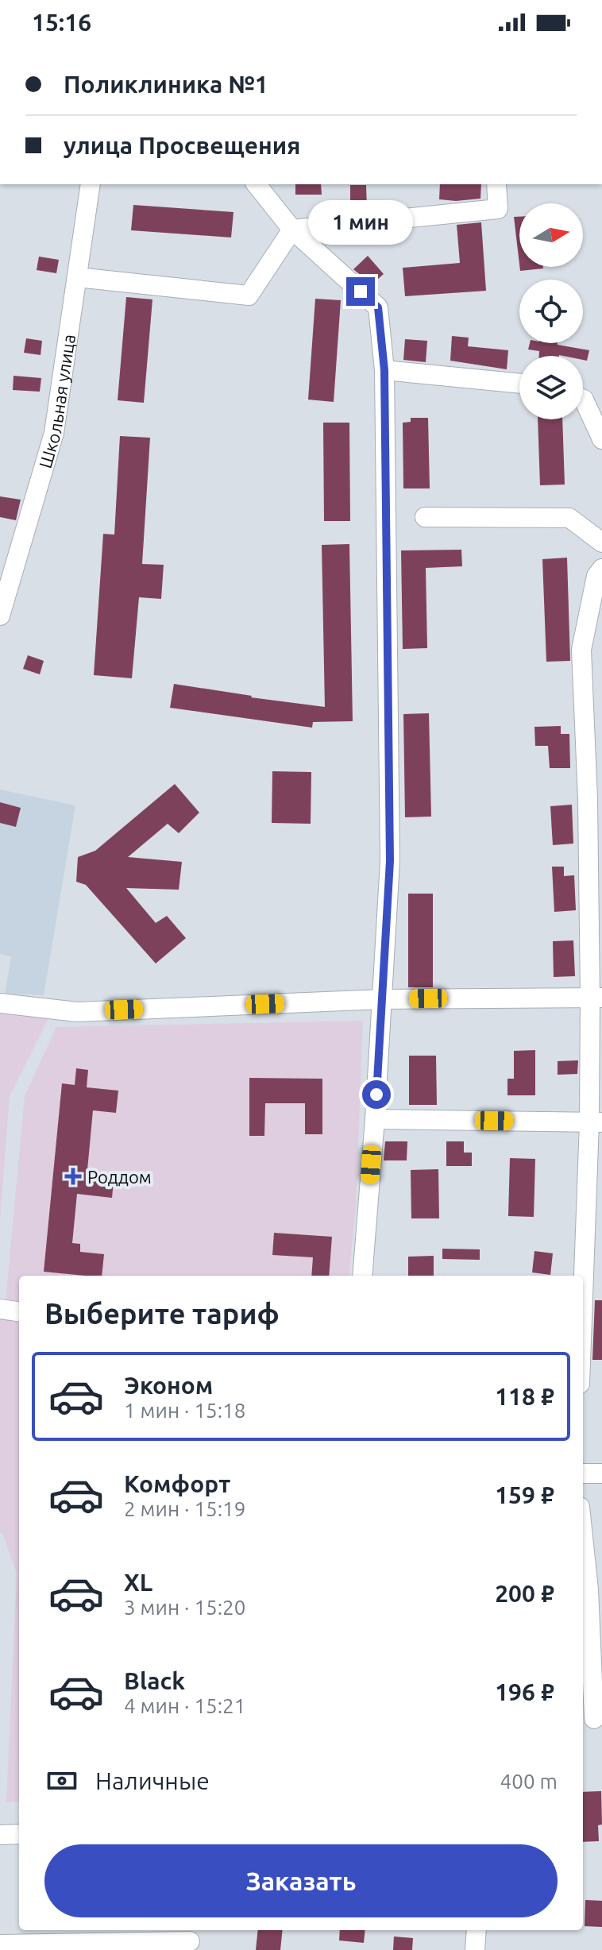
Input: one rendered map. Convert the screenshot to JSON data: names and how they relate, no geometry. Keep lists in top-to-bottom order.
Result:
{
  "streets": {
    "street": ["Школьная улица"]
  },
  "places": {
    "health": ["Роддом"]
  },
  "north": "right",
  "page": {
    "status": "15:16",
    "banner": ["Поликлиника №1", "улица Просвещения"],
    "bubble": "1 мин",
    "heading": "Выберите тариф",
    "list": [
      {
        "name": "Эконом",
        "note": "1 мин · 15:18",
        "value": "118 ₽"
      },
      {
        "name": "Комфорт",
        "note": "2 мин · 15:19",
        "value": "159 ₽"
      },
      {
        "name": "XL",
        "note": "3 мин · 15:20",
        "value": "200 ₽"
      },
      {
        "name": "Black",
        "note": "4 мин · 15:21",
        "value": "196 ₽"
      }
    ],
    "pay": ["Наличные", "400 m"],
    "buttons": "Заказать"
  }
}
